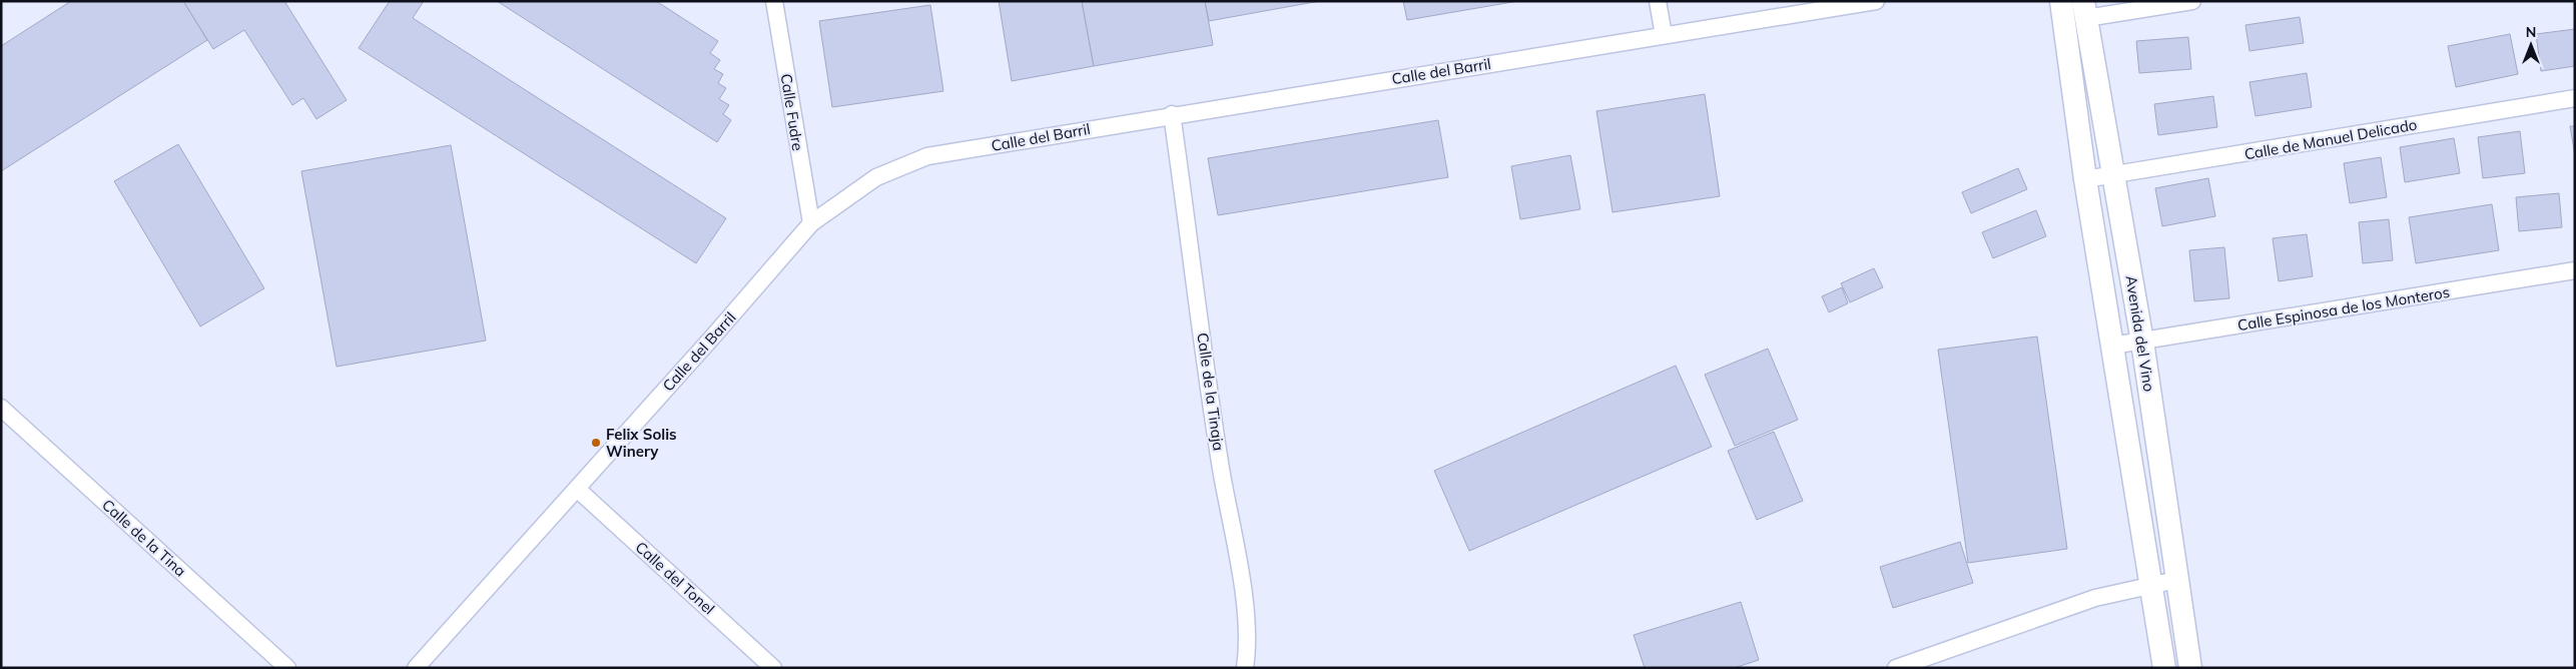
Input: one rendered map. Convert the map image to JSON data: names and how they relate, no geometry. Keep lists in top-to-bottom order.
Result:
{
  "streets": {
    "street": [
      "Calle del Barril",
      "Calle Fudre",
      "Calle de Manuel Delicado",
      "Calle Espinosa de los Monteros",
      "Avenida del Vino",
      "Calle de la Tinaja",
      "Calle de la Tina",
      "Calle del Tonel"
    ]
  },
  "crossings": [
    ["Calle del Barril", "Calle Fudre"],
    ["Calle del Barril", "Calle de la Tinaja"],
    ["Calle del Barril", "Calle del Tonel"],
    ["Calle de Manuel Delicado", "Avenida del Vino"],
    ["Calle Espinosa de los Monteros", "Avenida del Vino"]
  ],
  "places": ["Felix Solis Winery"],
  "north": "top"
}
